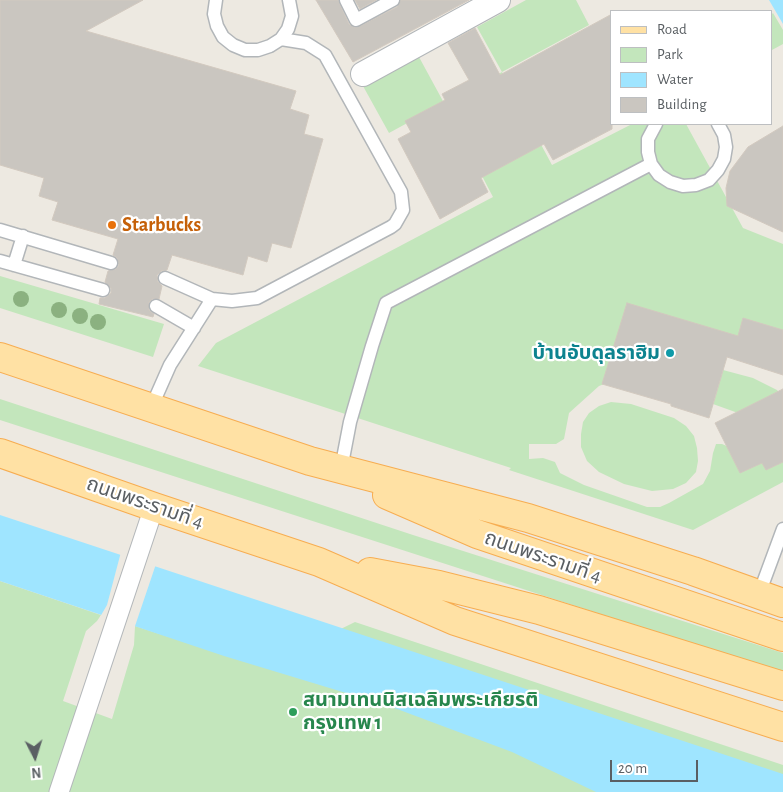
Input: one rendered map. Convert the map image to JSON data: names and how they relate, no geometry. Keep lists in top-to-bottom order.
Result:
{
  "streets": {
    "main road": ["ถนนพระรามที่ 4"]
  },
  "places": ["Starbucks", "บ้านอับดุลราฮิม", "สนามเทนนิสเฉลิมพระเกียรติ กรุงเทพ 1"],
  "legend": [
    "Road",
    "Park",
    "Water",
    "Building"
  ],
  "scale_bar": "20 m",
  "north": "bottom"
}
